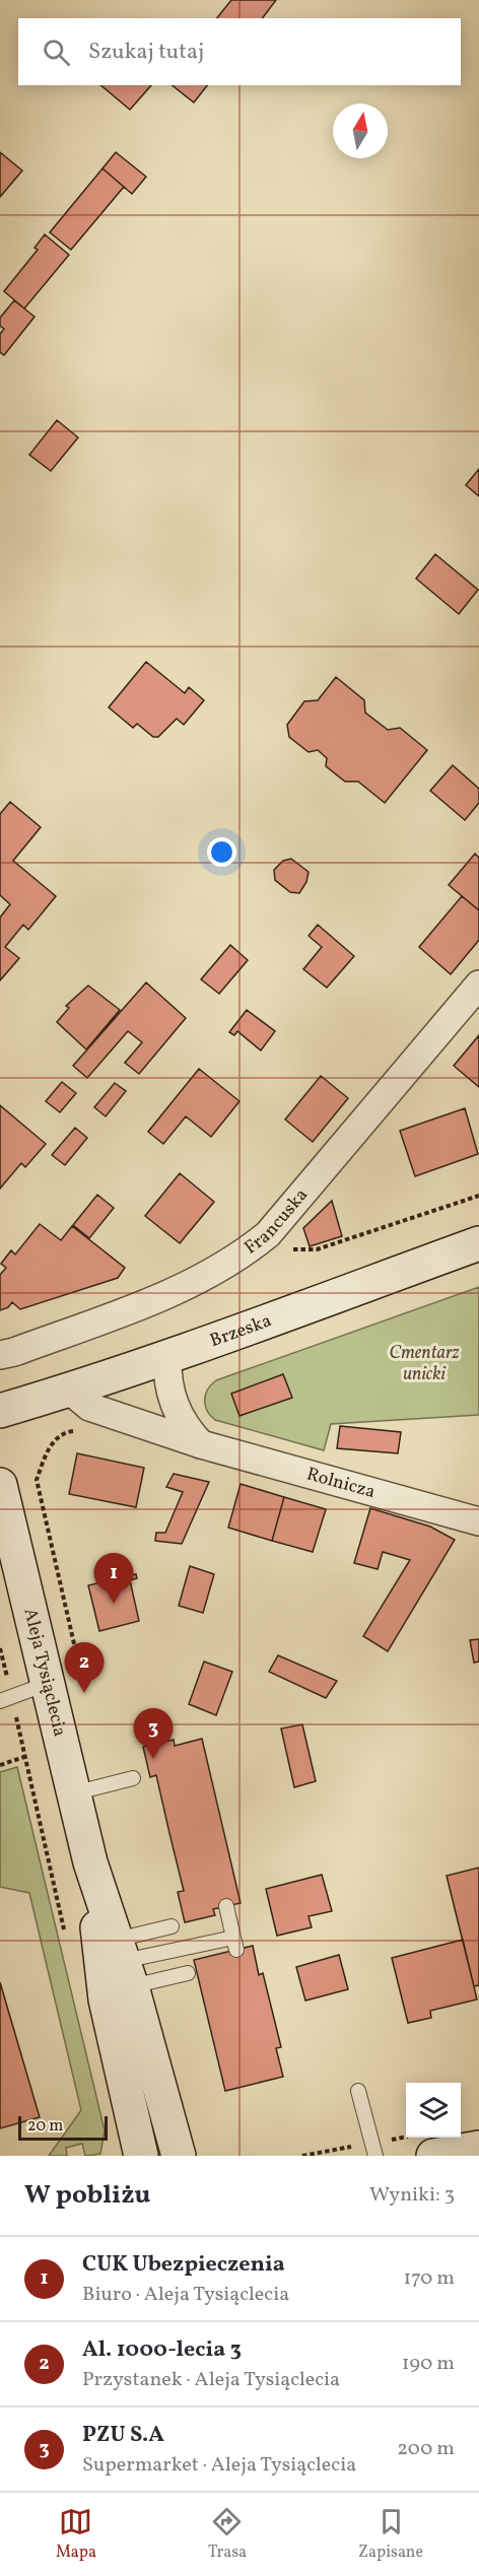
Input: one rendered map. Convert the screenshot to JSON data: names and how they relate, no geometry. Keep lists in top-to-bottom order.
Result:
{
  "streets": {
    "street": [
      "Francuska",
      "Brzeska",
      "Rolnicza",
      "Aleja Tysiąclecia"
    ]
  },
  "crossings": [
    ["Brzeska", "Rolnicza"]
  ],
  "parks": ["Cmentarz unicki"],
  "scale_bar": "20 m",
  "north": "top",
  "page": {
    "search": "Szukaj tutaj",
    "pins": ["1", "2", "3"],
    "scale": "20 m",
    "heading": ["W pobliżu", "Wyniki: 3"],
    "list": [
      {
        "mark": "1",
        "name": "CUK Ubezpieczenia",
        "note": "Biuro · Aleja Tysiąclecia",
        "value": "170 m"
      },
      {
        "mark": "2",
        "name": "Al. 1000-lecia 3",
        "note": "Przystanek · Aleja Tysiąclecia",
        "value": "190 m"
      },
      {
        "mark": "3",
        "name": "PZU S.A",
        "note": "Supermarket · Aleja Tysiąclecia",
        "value": "200 m"
      }
    ],
    "nav": ["Mapa", "Trasa", "Zapisane"]
  }
}
